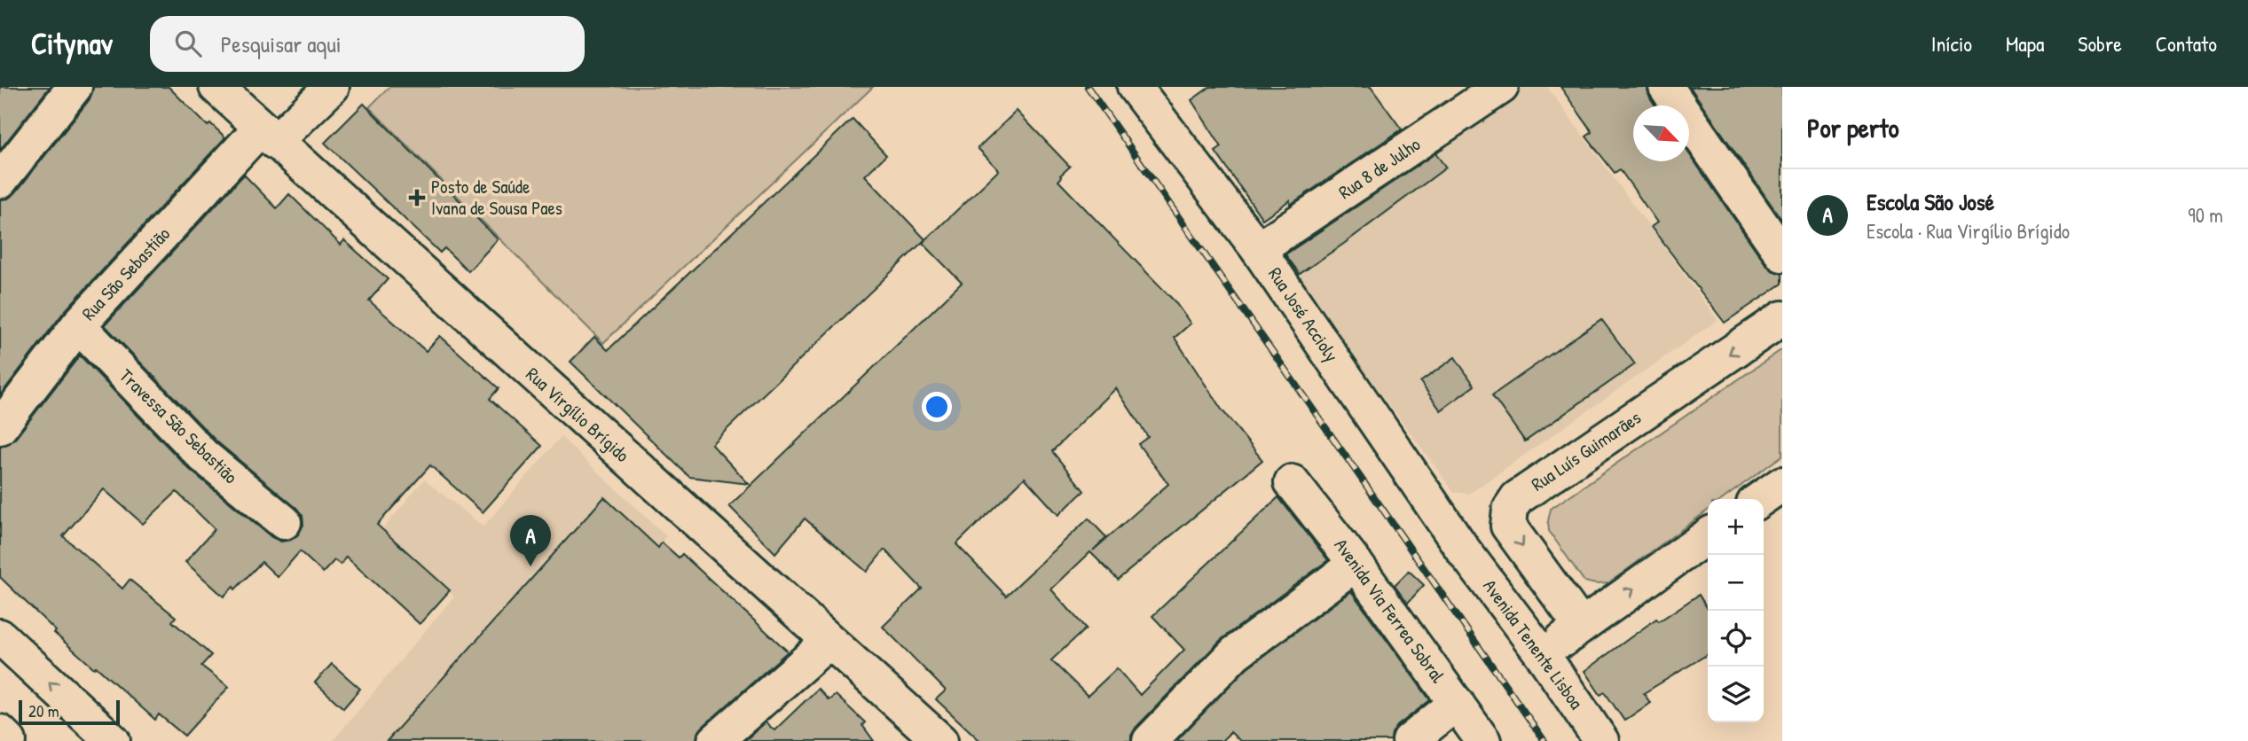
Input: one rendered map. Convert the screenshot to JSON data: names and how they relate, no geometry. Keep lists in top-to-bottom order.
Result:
{
  "streets": {
    "street": [
      "Rua 8 de Julho",
      "Rua São Sebastião",
      "Rua José Accioly",
      "Rua Virgílio Brígido",
      "Travessa São Sebastião",
      "Rua Luís Guimarães",
      "Avenida Via Ferrea Sobral",
      "Avenida Tenente Lisboa"
    ]
  },
  "crossings": [
    ["Rua 8 de Julho", "Rua José Accioly"],
    ["Rua São Sebastião", "Rua Virgílio Brígido"],
    ["Rua São Sebastião", "Travessa São Sebastião"],
    ["Rua José Accioly", "Avenida Tenente Lisboa"]
  ],
  "places": {
    "health": ["Posto de Saúde Ivana de Sousa Paes"]
  },
  "scale_bar": "20 m",
  "north": "bottom right",
  "page": {
    "header": "Citynav",
    "search": "Pesquisar aqui",
    "nav": [
      "Início",
      "Mapa",
      "Sobre",
      "Contato"
    ],
    "heading": "Por perto",
    "list": [
      {
        "mark": "A",
        "name": "Escola São José",
        "note": "Escola · Rua Virgílio Brígido",
        "value": "90 m"
      }
    ],
    "map_buttons": ["+", "−"],
    "pins": "A",
    "scale": "20 m"
  }
}
